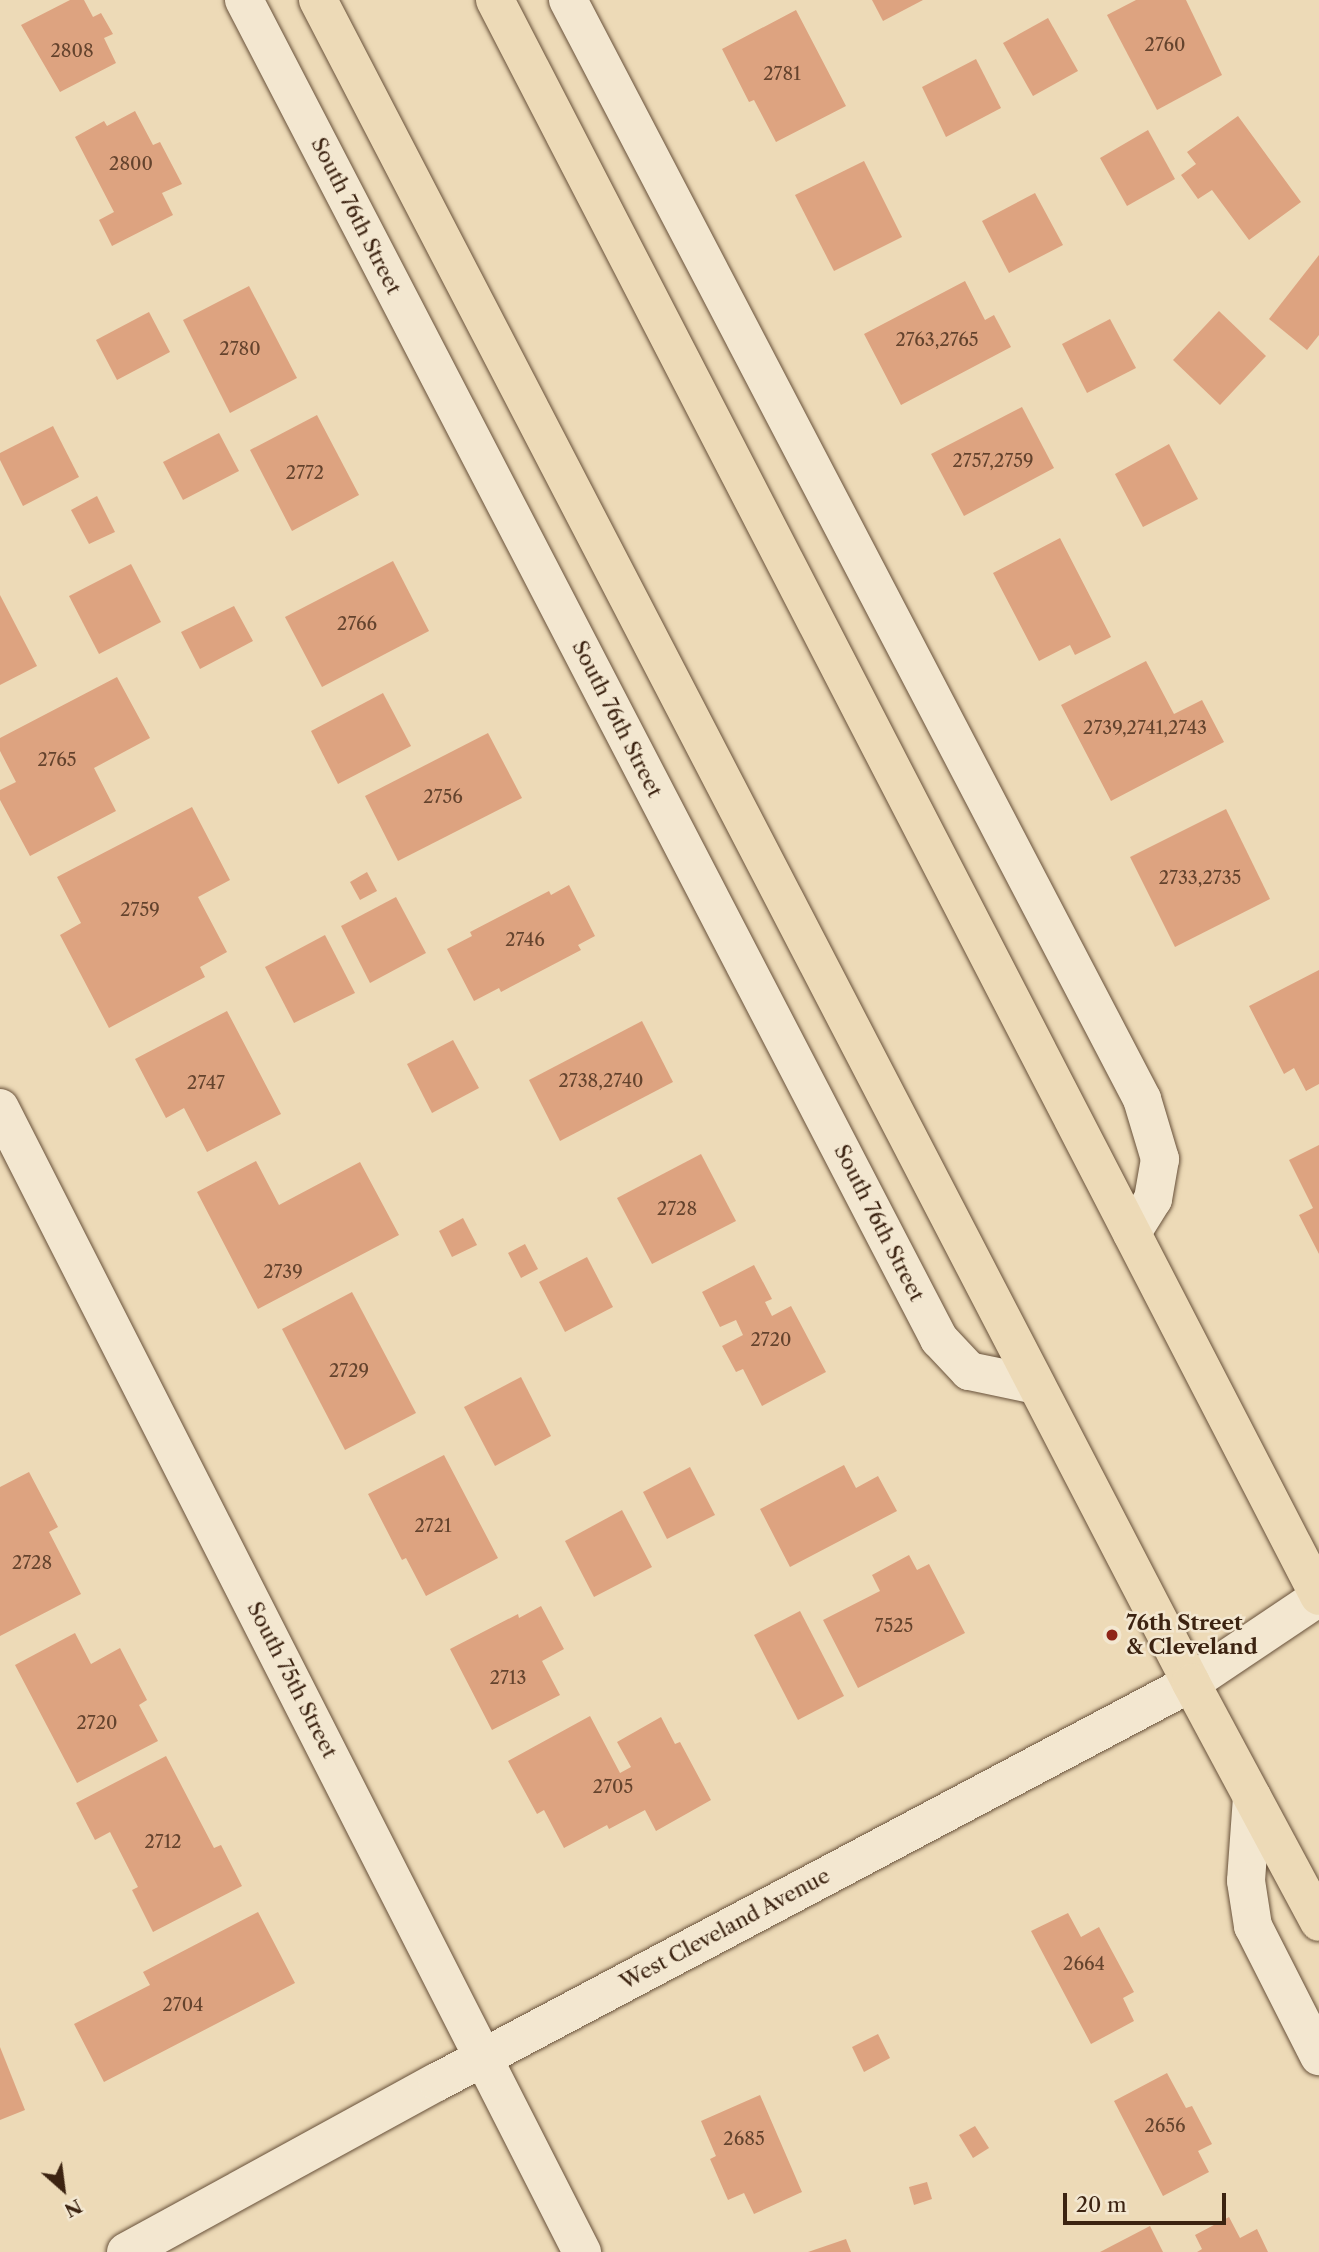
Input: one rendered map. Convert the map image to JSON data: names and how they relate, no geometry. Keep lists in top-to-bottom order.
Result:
{
  "streets": {
    "street": ["South 76th Street", "South 75th Street", "West Cleveland Avenue"]
  },
  "crossings": [
    ["South 75th Street", "West Cleveland Avenue"]
  ],
  "places": ["76th Street & Cleveland"],
  "house_numbers": [
    "2760",
    "2808",
    "2781",
    "2800",
    "2763,2765",
    "2780",
    "2757,2759",
    "2772",
    "2766",
    "2739,2741,2743",
    "2765",
    "2756",
    "2733,2735",
    "2759",
    "2746",
    "2738,2740",
    "2747",
    "2728",
    "2739",
    "2720",
    "2729",
    "2721",
    "2728",
    "7525",
    "2713",
    "2720",
    "2705",
    "2712",
    "2664",
    "2704",
    "2656",
    "2685"
  ],
  "scale_bar": "20 m",
  "north": "bottom right"
}
